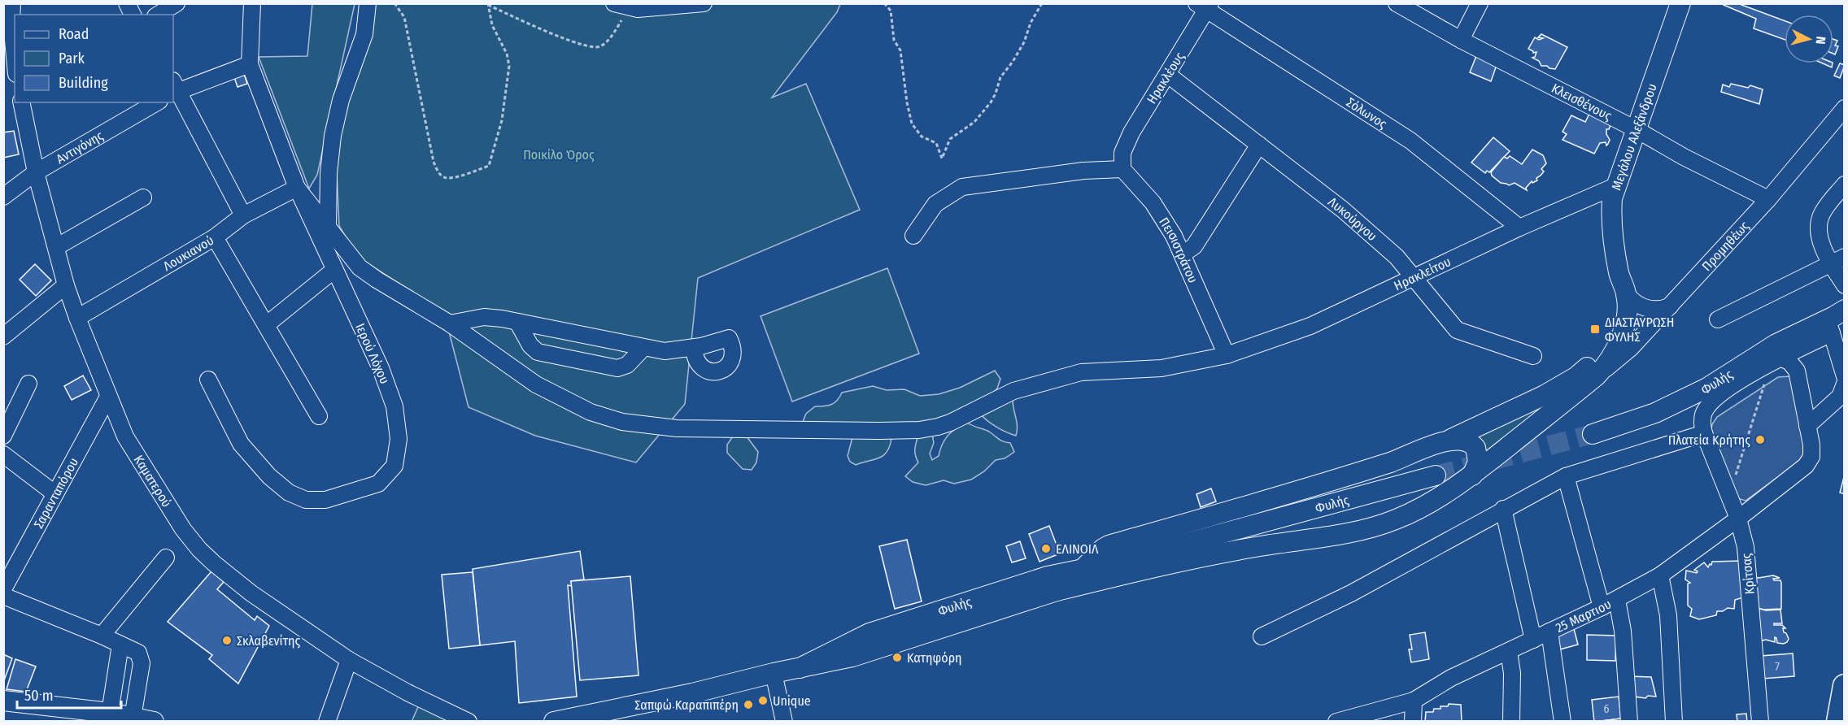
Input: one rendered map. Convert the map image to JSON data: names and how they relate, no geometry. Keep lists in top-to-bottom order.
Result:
{
  "streets": {
    "main road": ["Μεγάλου Αλεξάνδρου", "Φυλής"],
    "street": [
      "Ηρακλέους",
      "Κλεισθένους",
      "Σόλωνος",
      "Αντιγόνης",
      "Λυκούργου",
      "Προμηθέως",
      "Πεισιστράτου",
      "Λουκιανού",
      "Ηρακλείτου",
      "Ιερού Λόχου",
      "Καματερού",
      "Σαρανταπόρου",
      "Κρίτσας",
      "25 Μαρτιου"
    ]
  },
  "crossings": [
    ["Ηρακλέους", "Σόλωνος"],
    ["Ηρακλέους", "Λυκούργου"],
    ["Ηρακλέους", "Πεισιστράτου"],
    ["Κλεισθένους", "Μεγάλου Αλεξάνδρου"],
    ["Κλεισθένους", "Προμηθέως"],
    ["Σόλωνος", "Ηρακλείτου"],
    ["Μεγάλου Αλεξάνδρου", "Προμηθέως"],
    ["Μεγάλου Αλεξάνδρου", "Ηρακλείτου"],
    ["Μεγάλου Αλεξάνδρου", "Φυλής"],
    ["Αντιγόνης", "Καματερού"],
    ["Λυκούργου", "Ηρακλείτου"],
    ["Πεισιστράτου", "Ηρακλείτου"],
    ["Λουκιανού", "Ηρακλείτου"],
    ["Λουκιανού", "Ιερού Λόχου"],
    ["Λουκιανού", "Καματερού"],
    ["Ηρακλείτου", "Ιερού Λόχου"],
    ["Καματερού", "Σαρανταπόρου"],
    ["Κρίτσας", "25 Μαρτιου"]
  ],
  "parks": ["Ποικίλο Όρος"],
  "places": {
    "transit": ["ΔΙΑΣΤΑΥΡΩΣΗ ΦΥΛΗΣ"],
    "other": [
      "Πλατεία Κρήτης",
      "ΕΛΙΝΟΙΛ",
      "Σκλαβενίτης",
      "Κατηφόρη",
      "Unique",
      "Σαπφώ Καραπιπέρη"
    ]
  },
  "house_numbers": ["7", "6"],
  "legend": ["Road", "Park", "Building"],
  "scale_bar": "50 m",
  "north": "right"
}
